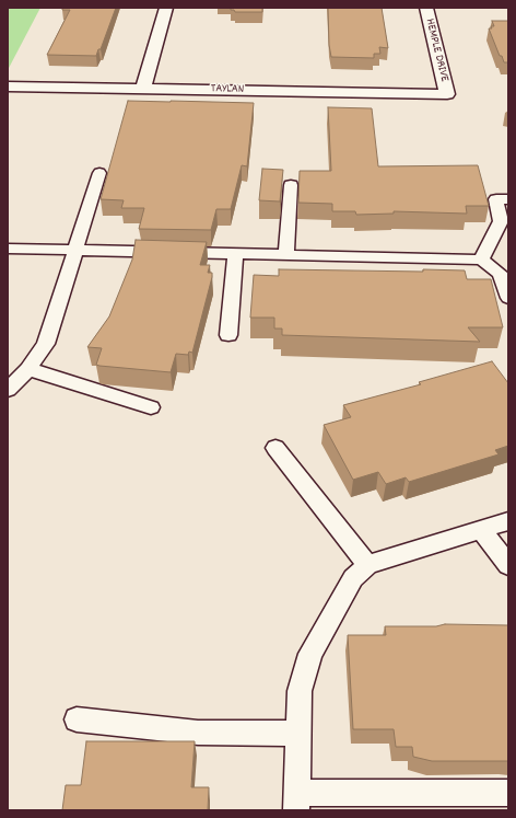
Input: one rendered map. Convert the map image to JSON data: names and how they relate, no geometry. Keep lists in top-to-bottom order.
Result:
{
  "streets": {
    "street": ["HEMPLE DRIVE", "TAYLAN"]
  },
  "crossings": [
    ["HEMPLE DRIVE", "TAYLAN"]
  ]
}
